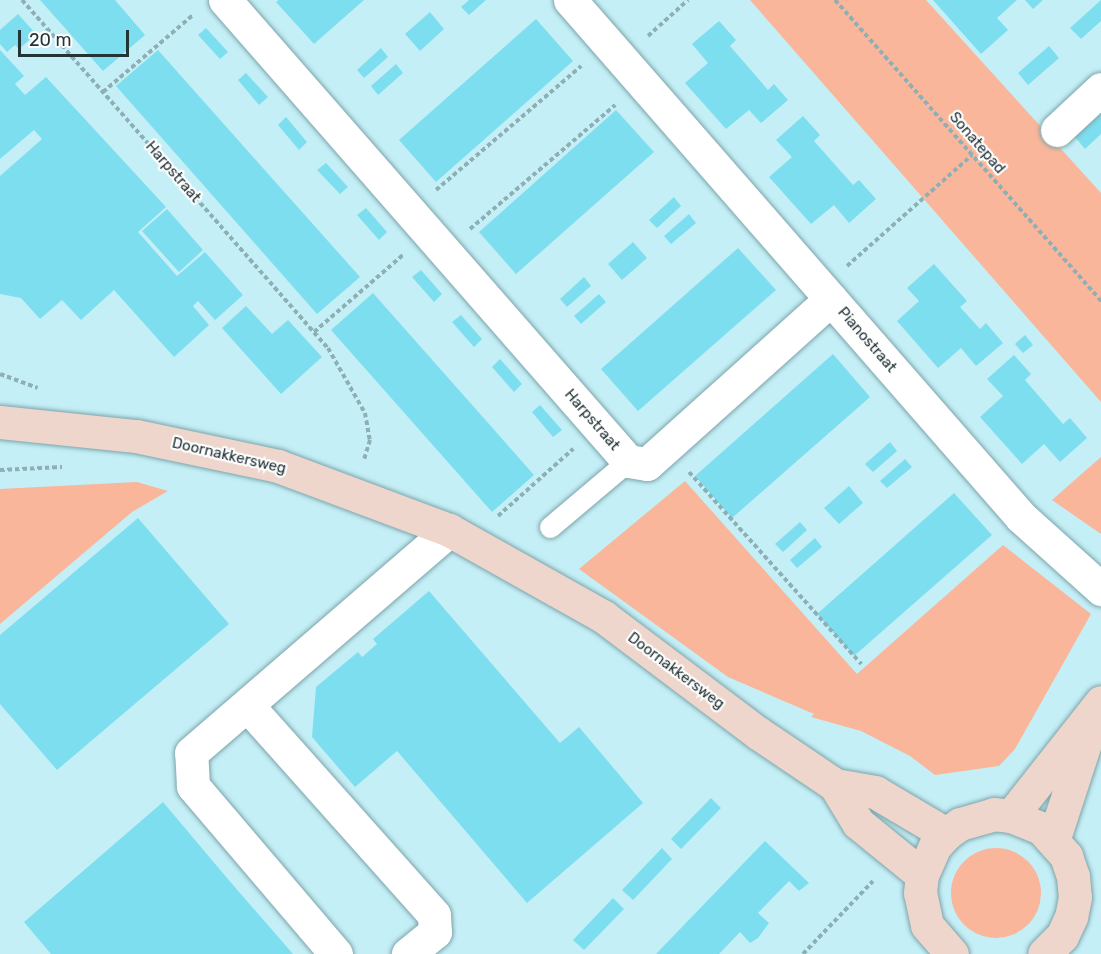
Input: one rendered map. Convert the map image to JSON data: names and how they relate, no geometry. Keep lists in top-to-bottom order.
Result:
{
  "streets": {
    "street": ["Harpstraat", "Pianostraat", "Doornakkersweg"],
    "path": ["Sonatepad"]
  },
  "crossings": [
    ["Harpstraat", "Pianostraat"],
    ["Harpstraat", "Doornakkersweg"]
  ],
  "scale_bar": "20 m"
}
